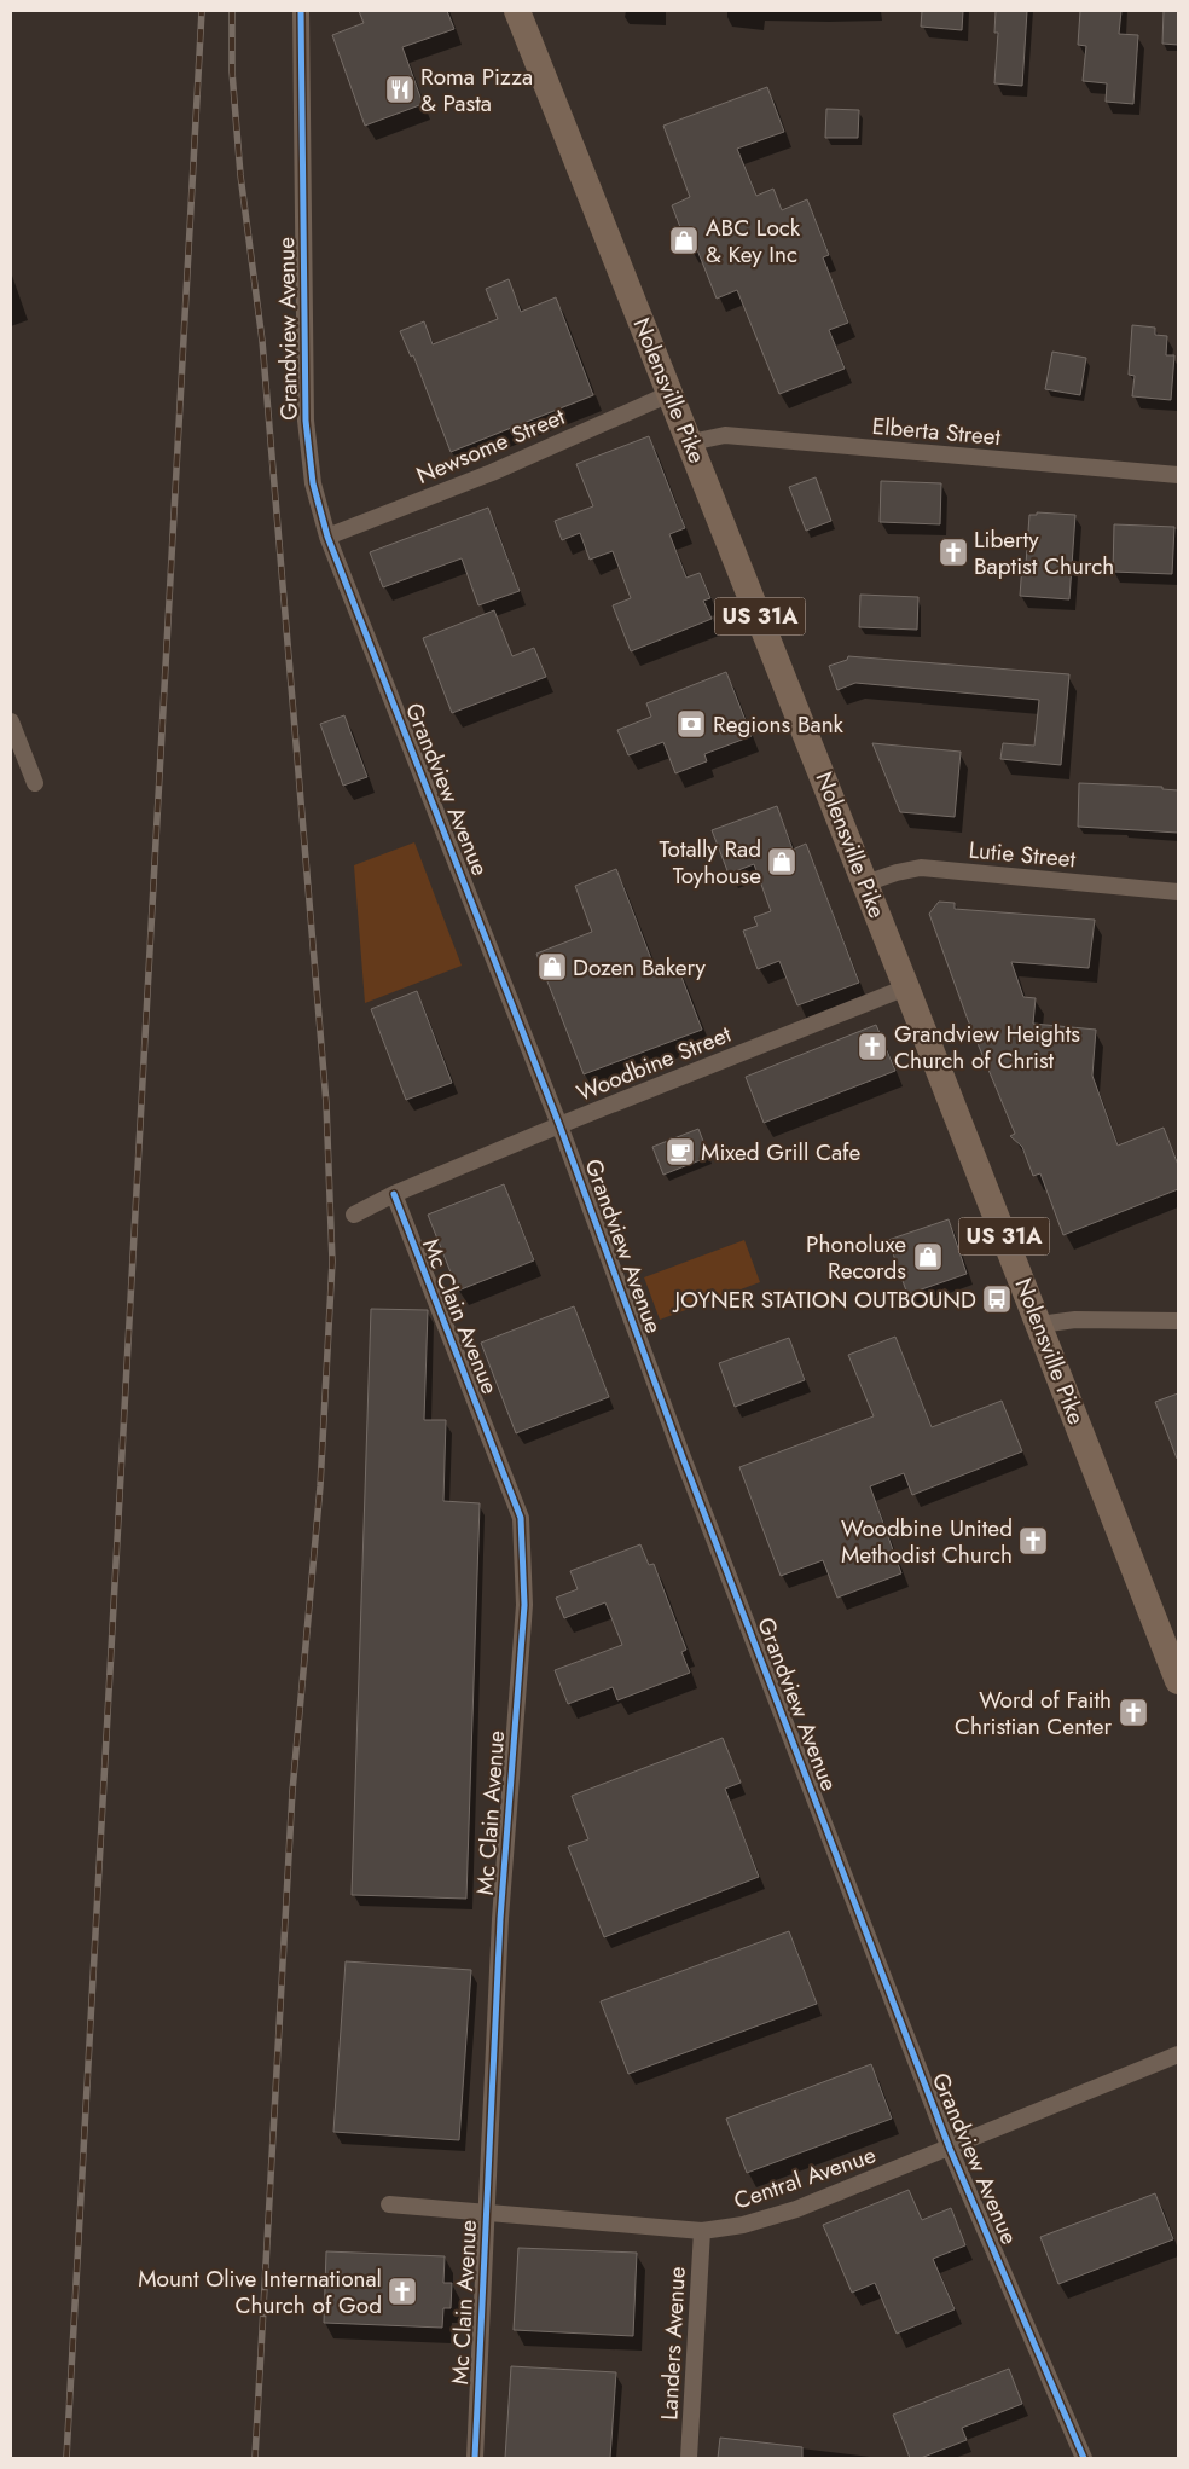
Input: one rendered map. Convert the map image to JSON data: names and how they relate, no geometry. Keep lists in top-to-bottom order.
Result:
{
  "streets": {
    "main road": ["Nolensville Pike", "US 31A"],
    "street": [
      "Grandview Avenue",
      "Elberta Street",
      "Newsome Street",
      "Lutie Street",
      "Woodbine Street",
      "Mc Clain Avenue",
      "Central Avenue",
      "Landers Avenue"
    ]
  },
  "crossings": [
    ["Grandview Avenue", "Newsome Street"],
    ["Grandview Avenue", "Woodbine Street"],
    ["Grandview Avenue", "Central Avenue"],
    ["Nolensville Pike", "Elberta Street"],
    ["Nolensville Pike", "Newsome Street"],
    ["Nolensville Pike", "Lutie Street"],
    ["Nolensville Pike", "Woodbine Street"],
    ["Woodbine Street", "Mc Clain Avenue"],
    ["Mc Clain Avenue", "Central Avenue"],
    ["Central Avenue", "Landers Avenue"]
  ],
  "places": {
    "restaurant": ["Roma Pizza & Pasta"],
    "shop": [
      "ABC Lock & Key Inc",
      "Totally Rad Toyhouse",
      "Dozen Bakery",
      "Phonoluxe Records"
    ],
    "church": [
      "Liberty Baptist Church",
      "Grandview Heights Church of Christ",
      "Woodbine United Methodist Church",
      "Word of Faith Christian Center",
      "Mount Olive International Church of God"
    ],
    "bank": ["Regions Bank"],
    "cafe": ["Mixed Grill Cafe"],
    "bus stop": ["JOYNER STATION OUTBOUND"]
  }
}
